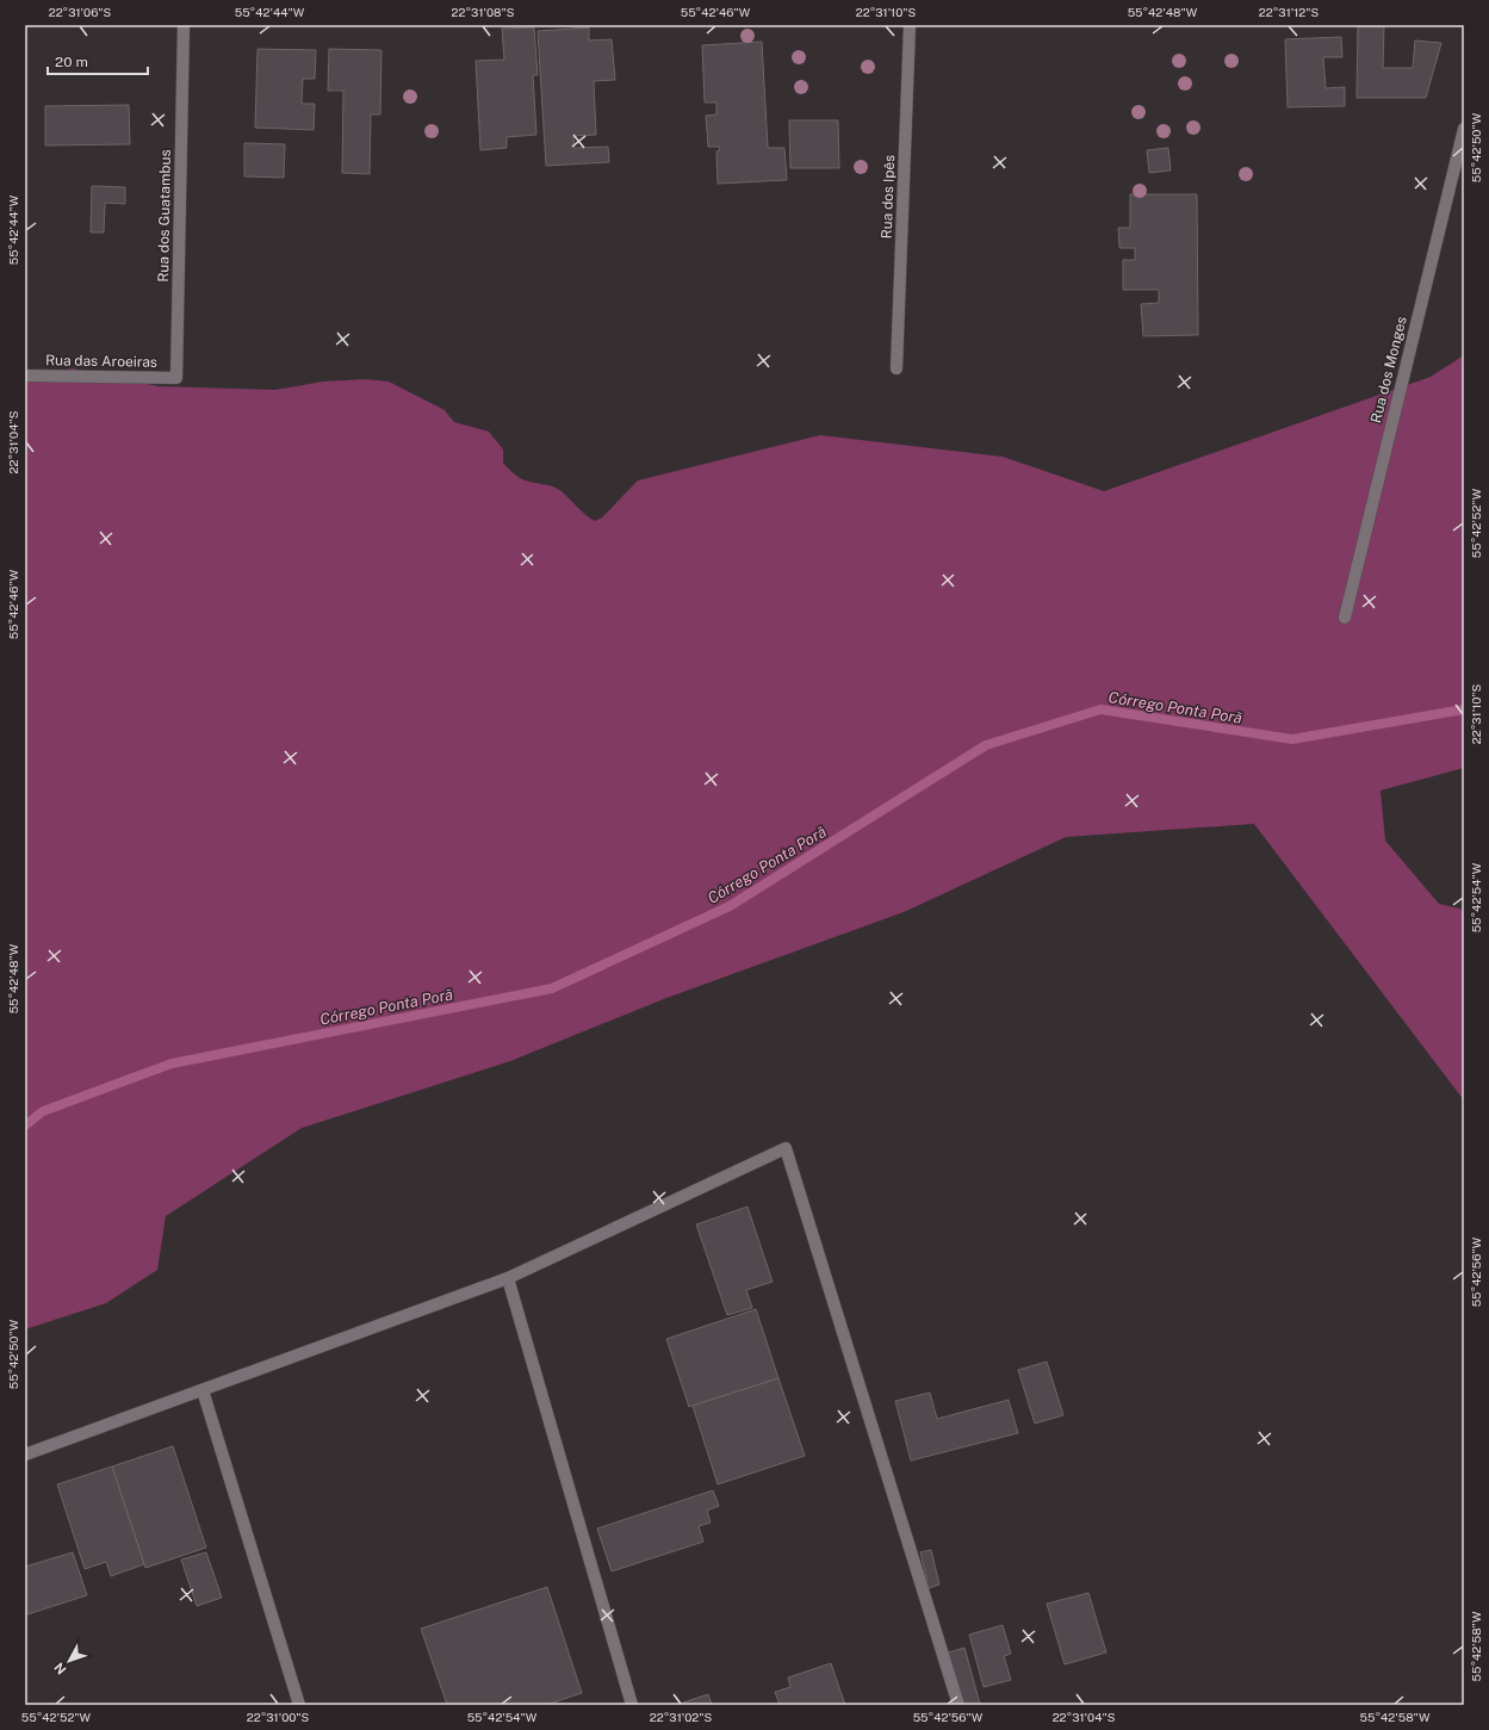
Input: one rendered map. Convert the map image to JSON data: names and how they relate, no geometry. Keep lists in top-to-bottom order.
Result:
{
  "streets": {
    "street": [
      "Rua dos Ipês",
      "Rua dos Guatambus",
      "Rua das Aroeiras",
      "Rua dos Monges"
    ]
  },
  "crossings": [
    ["Rua dos Guatambus", "Rua das Aroeiras"]
  ],
  "water": ["Córrego Ponta Porã"],
  "scale_bar": "20 m",
  "north": "bottom left",
  "coordinates": [
    "22°31'06\"S",
    "55°42'44\"W",
    "22°31'08\"S",
    "55°42'46\"W",
    "22°31'10\"S",
    "55°42'48\"W",
    "22°31'12\"S",
    "55°42'50\"W",
    "22°31'04\"S",
    "55°42'52\"W",
    "55°42'54\"W",
    "55°42'56\"W",
    "55°42'58\"W",
    "22°31'00\"S",
    "22°31'02\"S"
  ]
}
